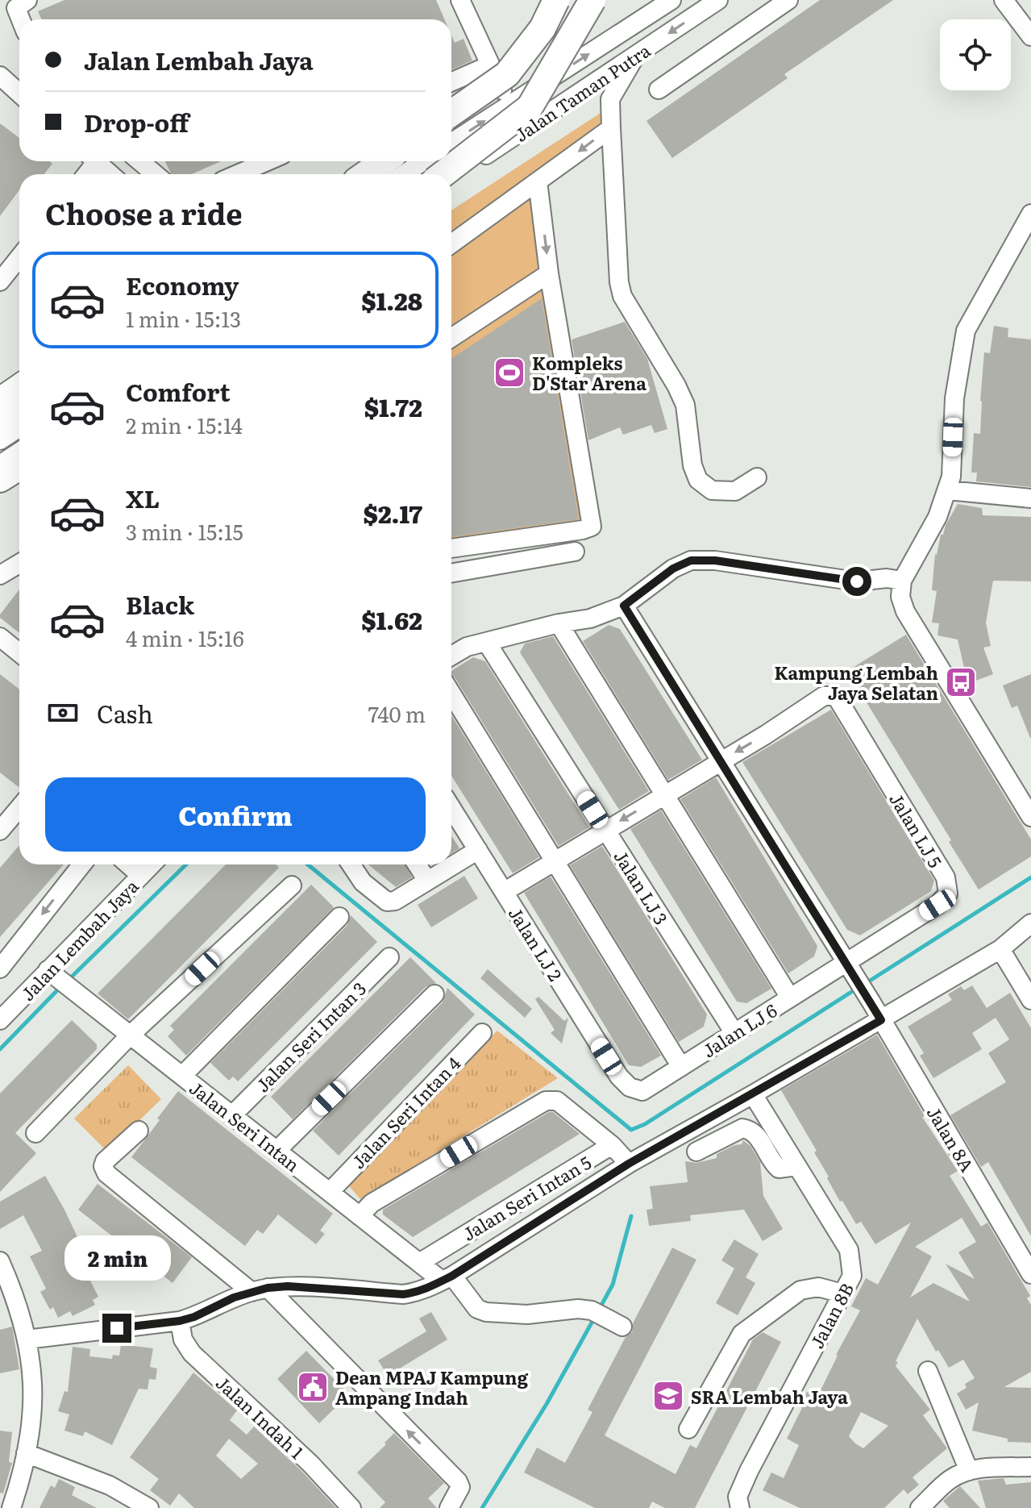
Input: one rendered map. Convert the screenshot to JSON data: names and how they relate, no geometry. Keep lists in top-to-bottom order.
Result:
{
  "streets": {
    "street": [
      "Jalan Taman Putra",
      "Jalan LJ 5",
      "Jalan LJ 3",
      "Jalan Lembah Jaya",
      "Jalan LJ 2",
      "Jalan LJ 6",
      "Jalan Seri Intan 3",
      "Jalan Seri Intan 4",
      "Jalan Seri Intan",
      "Jalan 8A",
      "Jalan Seri Intan 5",
      "Jalan 8B",
      "Jalan Indah 1"
    ]
  },
  "crossings": [
    ["Jalan LJ 5", "Jalan LJ 6"],
    ["Jalan LJ 5", "Jalan 8A"],
    ["Jalan LJ 3", "Jalan LJ 6"],
    ["Jalan Lembah Jaya", "Jalan Seri Intan"],
    ["Jalan LJ 2", "Jalan LJ 6"],
    ["Jalan LJ 6", "Jalan 8A"],
    ["Jalan Seri Intan 3", "Jalan Seri Intan"],
    ["Jalan Seri Intan 4", "Jalan Seri Intan"],
    ["Jalan Seri Intan", "Jalan Seri Intan 5"]
  ],
  "places": {
    "sports": ["Kompleks D'Star Arena"],
    "bus stop": ["Kampung Lembah Jaya Selatan"],
    "public building": ["Dean MPAJ Kampung Ampang Indah"],
    "school or university": ["SRA Lembah Jaya"]
  },
  "page": {
    "banner": ["Jalan Lembah Jaya", "Drop-off"],
    "heading": "Choose a ride",
    "list": [
      {
        "name": "Economy",
        "note": "1 min · 15:13",
        "value": "$1.28"
      },
      {
        "name": "Comfort",
        "note": "2 min · 15:14",
        "value": "$1.72"
      },
      {
        "name": "XL",
        "note": "3 min · 15:15",
        "value": "$2.17"
      },
      {
        "name": "Black",
        "note": "4 min · 15:16",
        "value": "$1.62"
      }
    ],
    "pay": ["Cash", "740 m"],
    "buttons": "Confirm",
    "bubble": "2 min"
  }
}
